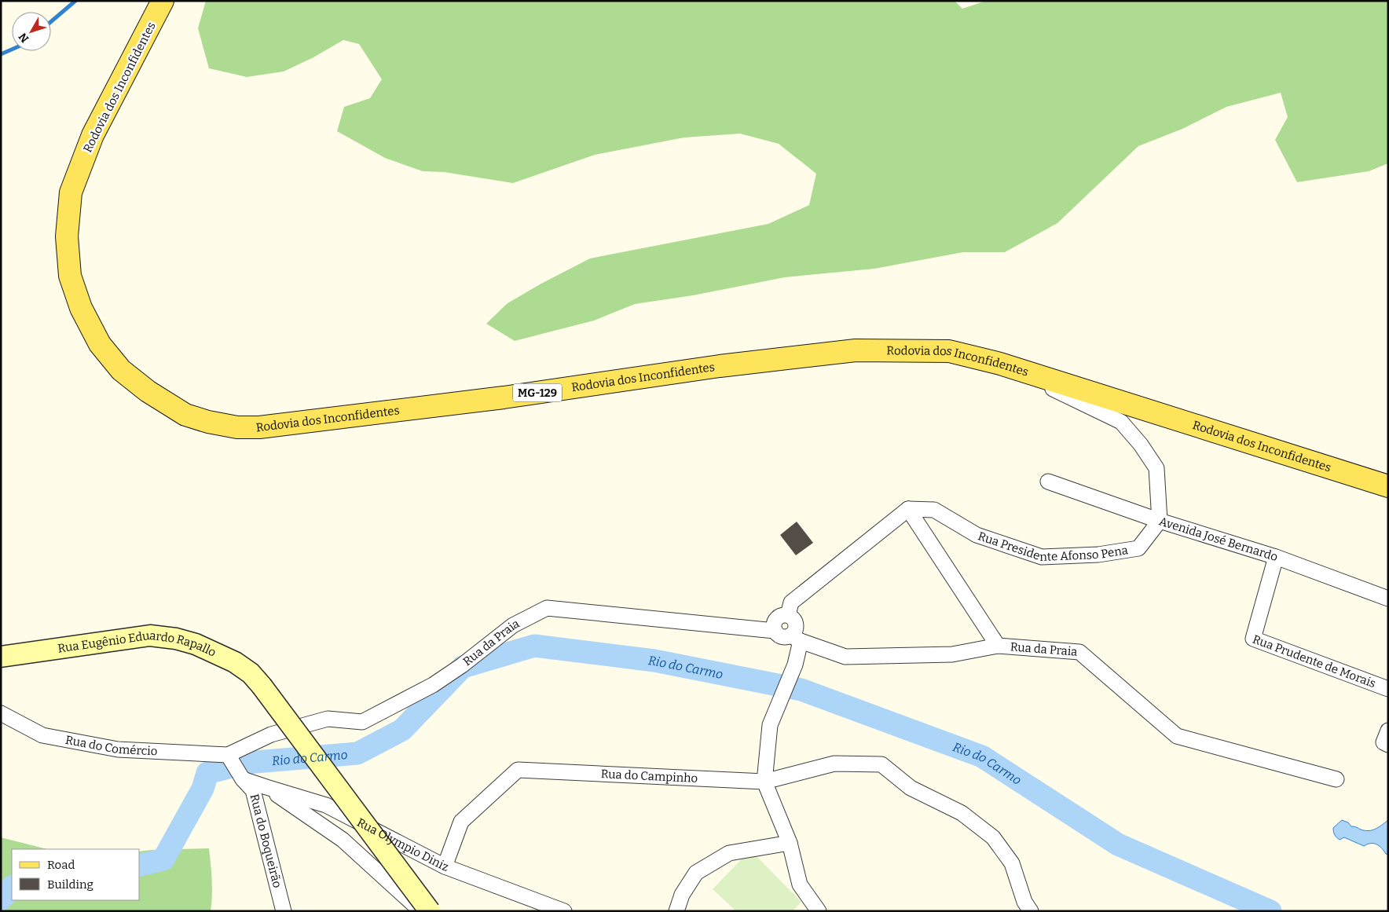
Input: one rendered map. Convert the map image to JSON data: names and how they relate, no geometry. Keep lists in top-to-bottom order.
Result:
{
  "streets": {
    "main road": ["Rodovia dos Inconfidentes", "MG-129", "Rua Eugênio Eduardo Rapallo"],
    "street": [
      "Avenida José Bernardo",
      "Rua Presidente Afonso Pena",
      "Rua da Praia",
      "Rua Prudente de Morais",
      "Rua do Comércio",
      "Rua do Campinho",
      "Rua do Boqueirão",
      "Rua Olympio Diniz"
    ]
  },
  "crossings": [
    ["Avenida José Bernardo", "Rua Presidente Afonso Pena"],
    ["Avenida José Bernardo", "Rua Prudente de Morais"],
    ["Rua da Praia", "Rua do Comércio"],
    ["Rua da Praia", "Rua do Boqueirão"],
    ["Rua do Comércio", "Rua do Boqueirão"],
    ["Rua do Campinho", "Rua Olympio Diniz"],
    ["Rua do Boqueirão", "Rua Olympio Diniz"]
  ],
  "water": ["Rio do Carmo"],
  "legend": ["Road", "Building"],
  "north": "bottom left"
}
